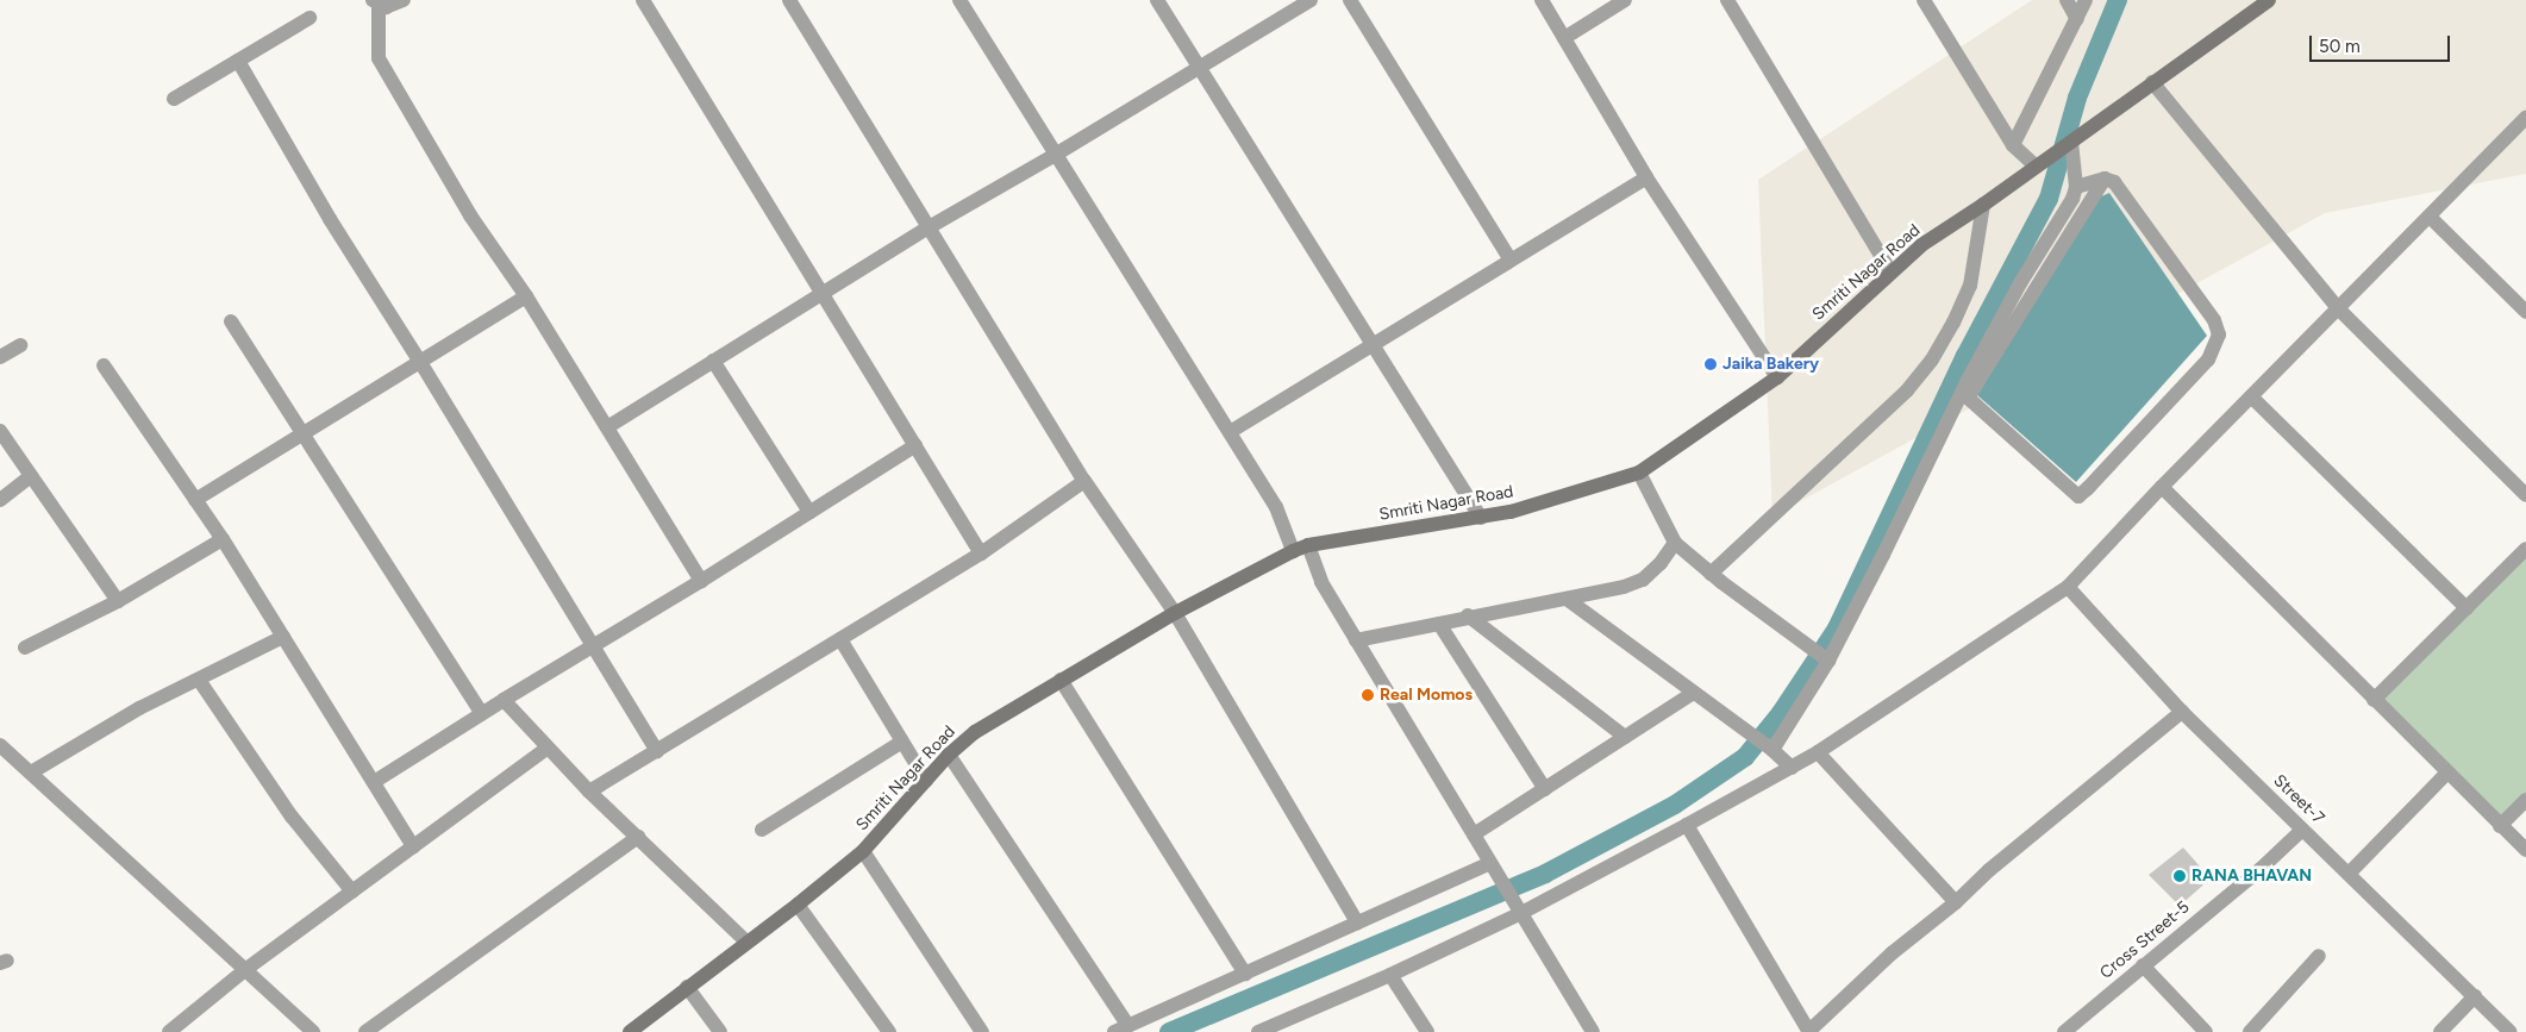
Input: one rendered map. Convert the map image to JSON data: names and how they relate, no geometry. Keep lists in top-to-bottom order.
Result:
{
  "streets": {
    "main road": ["Smriti Nagar Road"],
    "street": ["Street-7", "Cross Street-5"]
  },
  "crossings": [
    ["Street-7", "Cross Street-5"]
  ],
  "places": ["Jaika Bakery", "Real Momos", "RANA BHAVAN"],
  "scale_bar": "50 m"
}
